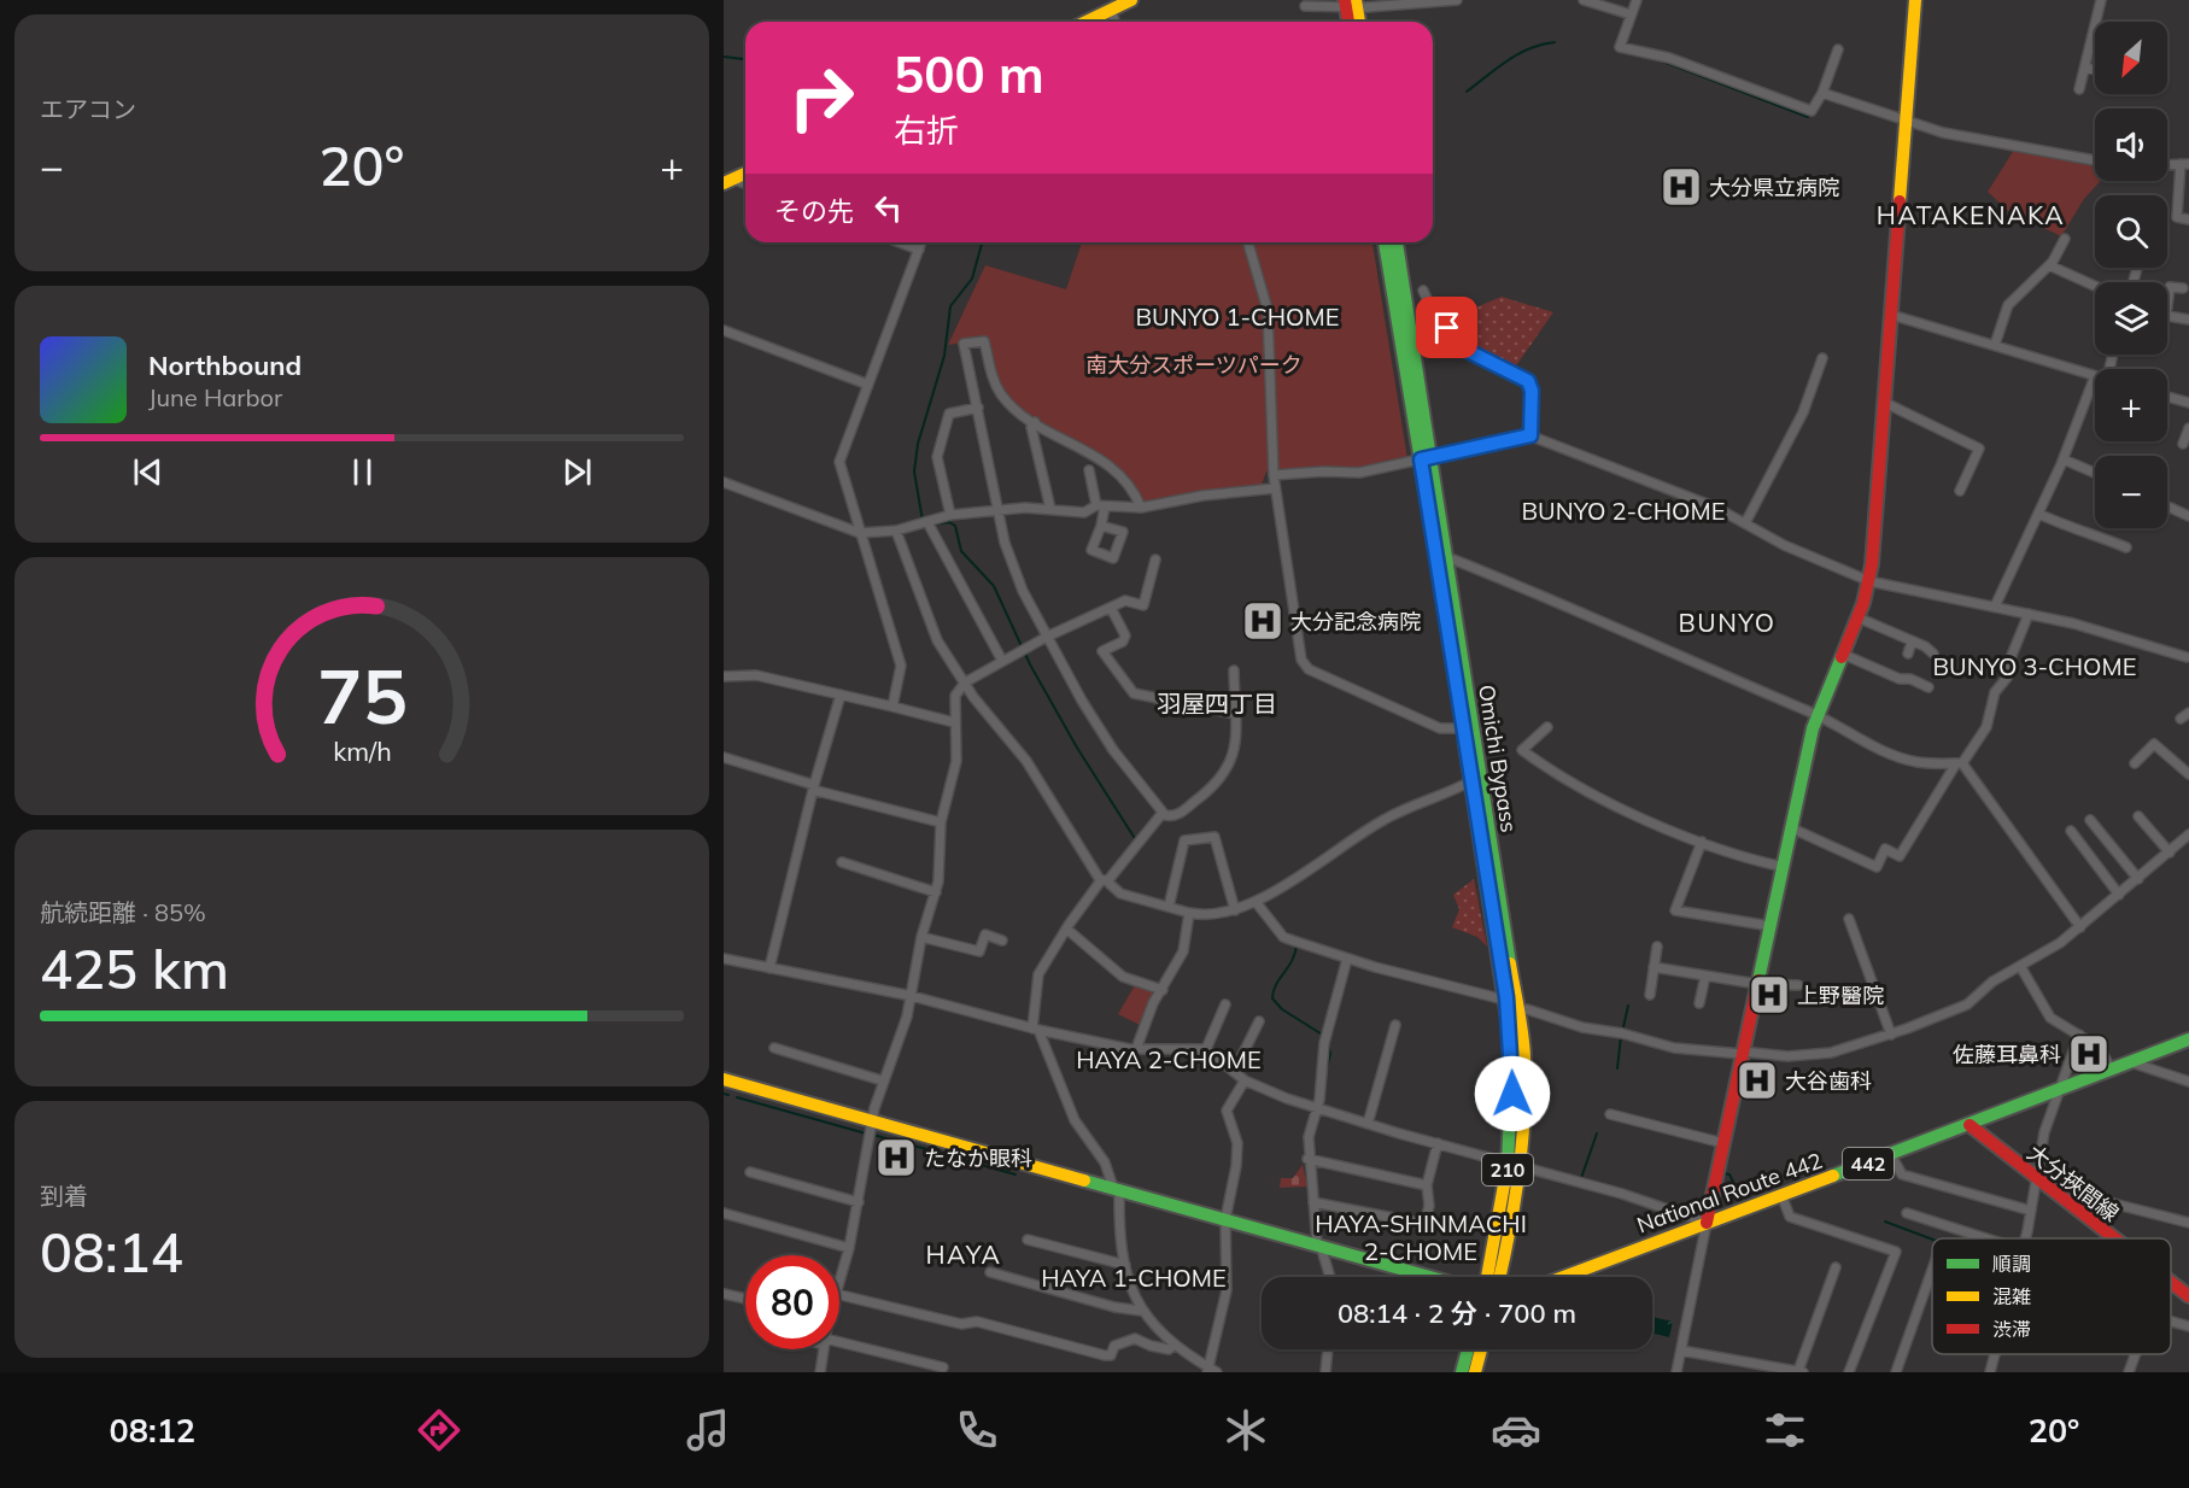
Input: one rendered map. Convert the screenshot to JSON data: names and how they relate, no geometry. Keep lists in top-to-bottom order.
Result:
{
  "streets": {
    "main road": [
      "Omichi Bypass",
      "442",
      "210",
      "大分挾間線",
      "National Route 442"
    ]
  },
  "crossings": [
    ["大分挾間線", "National Route 442"]
  ],
  "districts": [
    "HATAKENAKA",
    "BUNYO 1-CHOME",
    "BUNYO 2-CHOME",
    "BUNYO",
    "BUNYO 3-CHOME",
    "羽屋四丁目",
    "HAYA 2-CHOME",
    "HAYA-SHINMACHI 2-CHOME",
    "HAYA",
    "HAYA 1-CHOME"
  ],
  "parks": ["南大分スポーツパーク"],
  "places": {
    "hospital": [
      "大分県立病院",
      "大分記念病院",
      "上野醫院",
      "佐藤耳鼻科",
      "大谷歯科",
      "たなか眼科"
    ]
  },
  "legend": ["順調", "混雑", "渋滞"],
  "north": "bottom left",
  "page": {
    "tile": [
      "エアコン",
      ["航続距離 · 85%", "425 km"],
      ["到着", "08:14"]
    ],
    "map_buttons": ["+", "−"],
    "turn": ["500 m", "右折"],
    "heat": ["−", "20°", "+"],
    "then": "その先",
    "song": ["Northbound", "June Harbor"],
    "limit": "80",
    "trip": "08:14 · 2 分 · 700 m",
    "tabs": ["08:12", "20°"],
    "gauge": ["75", "km/h"]
  }
}
